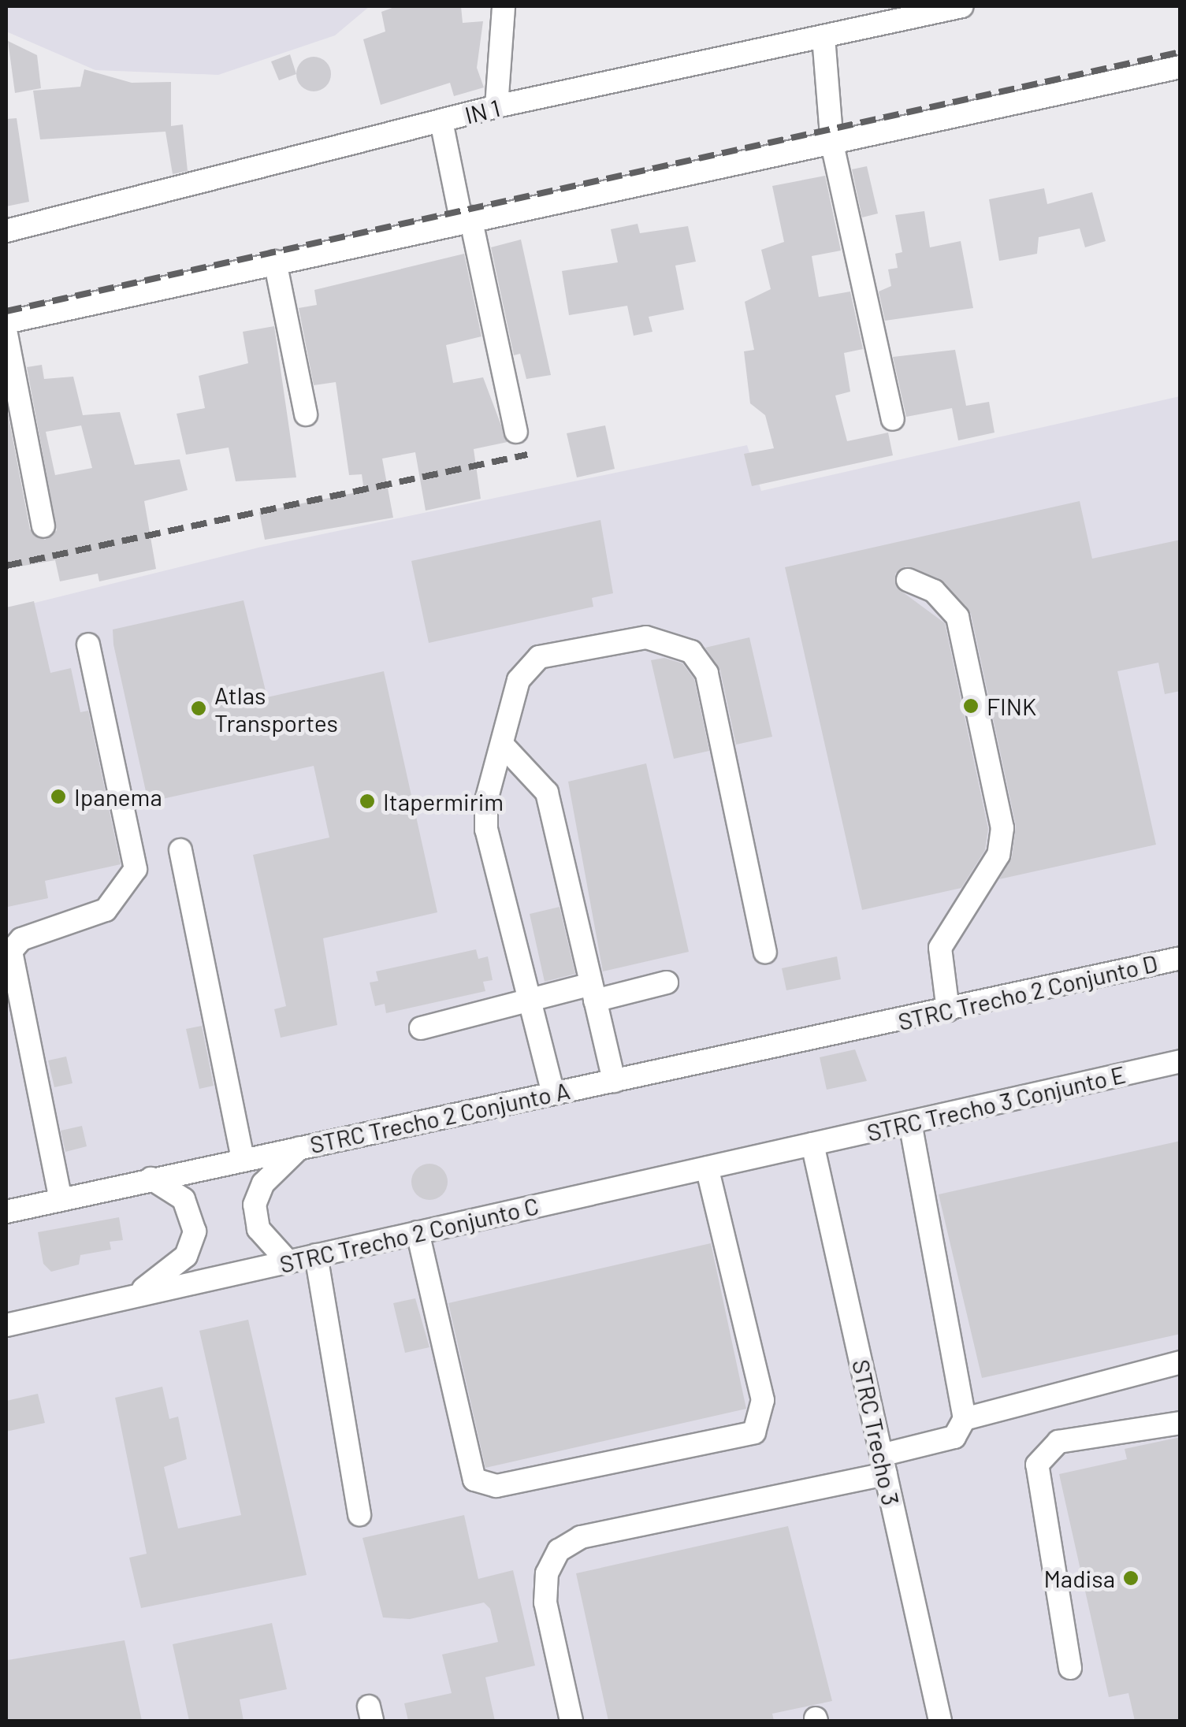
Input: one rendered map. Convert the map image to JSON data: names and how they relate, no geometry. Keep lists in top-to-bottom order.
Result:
{
  "streets": {
    "street": [
      "IN 1",
      "STRC Trecho 2 Conjunto D",
      "STRC Trecho 3 Conjunto E",
      "STRC Trecho 2 Conjunto A",
      "STRC Trecho 2 Conjunto C",
      "STRC Trecho 3"
    ]
  },
  "crossings": [
    ["STRC Trecho 2 Conjunto D", "STRC Trecho 2 Conjunto A"],
    ["STRC Trecho 3 Conjunto E", "STRC Trecho 2 Conjunto C"],
    ["STRC Trecho 3 Conjunto E", "STRC Trecho 3"],
    ["STRC Trecho 2 Conjunto C", "STRC Trecho 3"]
  ],
  "places": [
    "FINK",
    "Atlas Transportes",
    "Ipanema",
    "Itapermirim",
    "Madisa"
  ]
}
